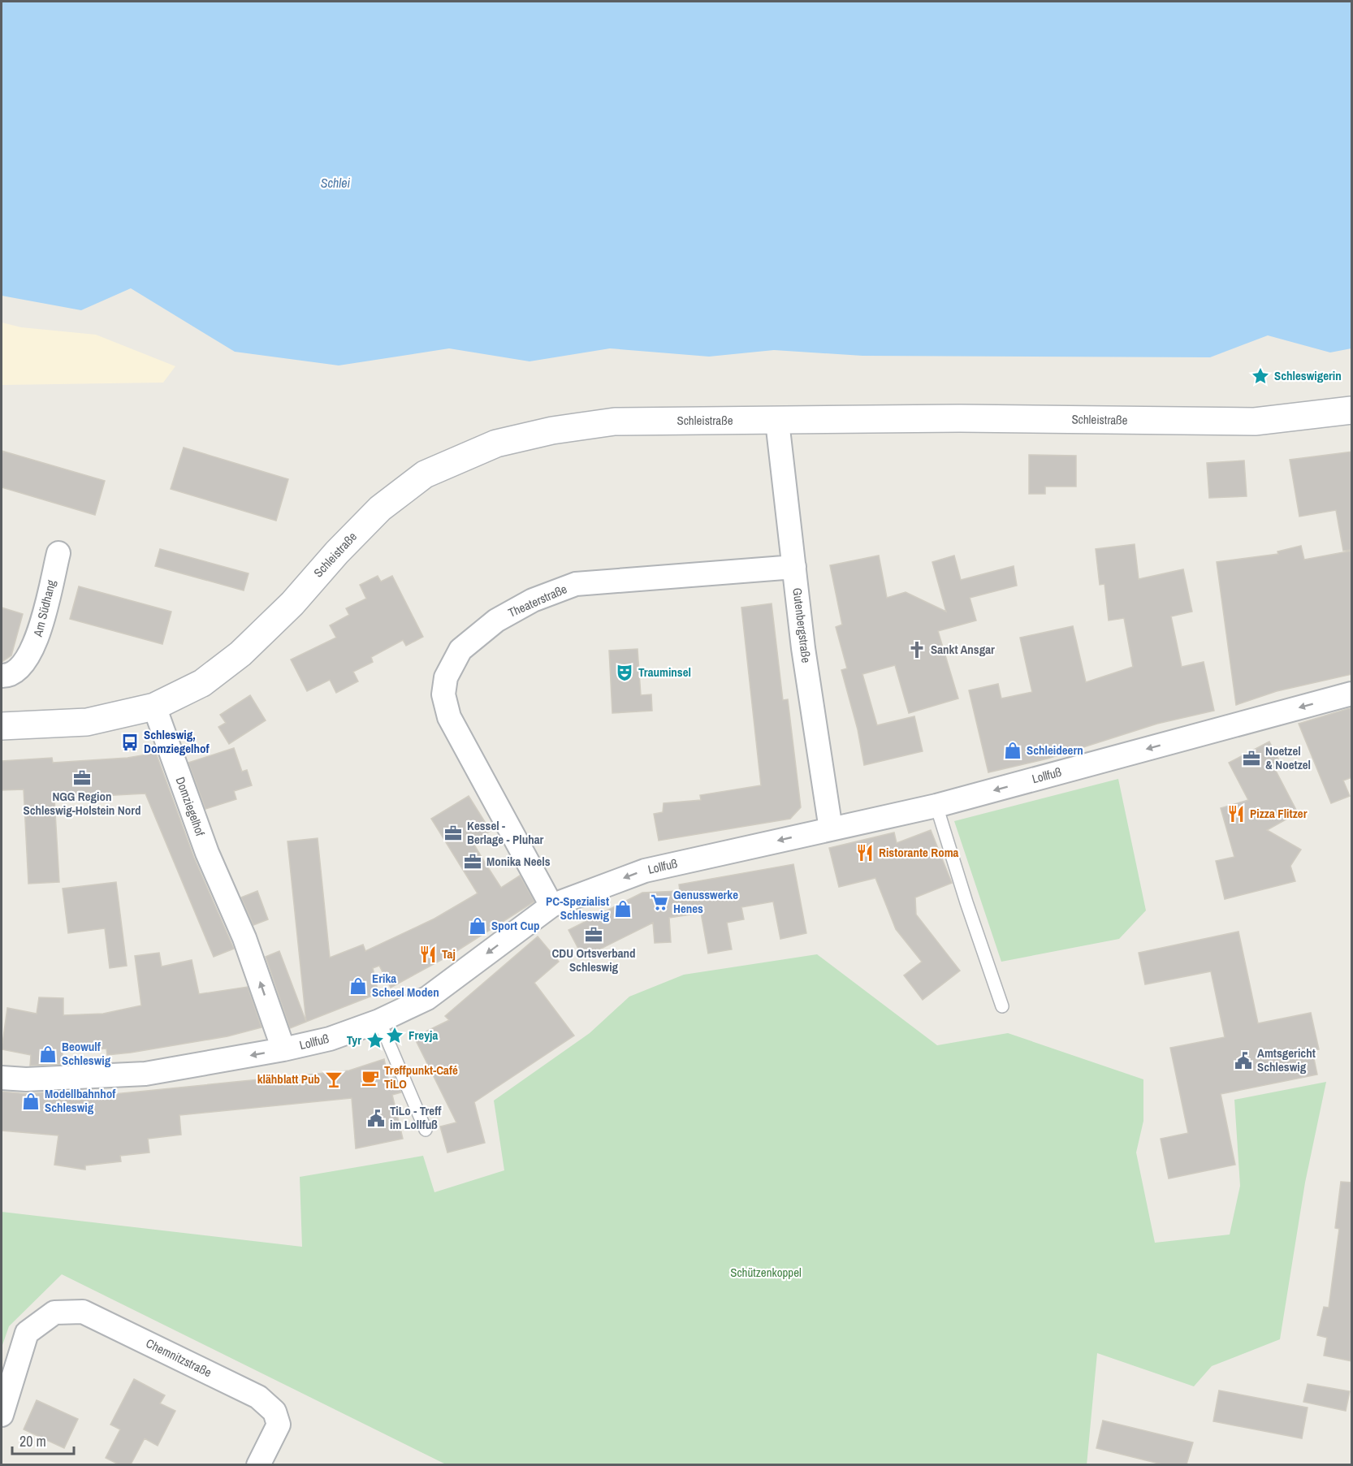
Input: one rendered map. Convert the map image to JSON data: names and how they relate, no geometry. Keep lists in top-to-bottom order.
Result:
{
  "streets": {
    "street": [
      "Schleistraße",
      "Theaterstraße",
      "Am Südhang",
      "Gutenbergstraße",
      "Lollfuß",
      "Domziegelhof",
      "Chemnitzstraße"
    ]
  },
  "crossings": [
    ["Schleistraße", "Gutenbergstraße"],
    ["Schleistraße", "Domziegelhof"],
    ["Theaterstraße", "Gutenbergstraße"],
    ["Theaterstraße", "Lollfuß"],
    ["Gutenbergstraße", "Lollfuß"],
    ["Lollfuß", "Domziegelhof"]
  ],
  "one_way": ["Lollfuß", "Domziegelhof"],
  "water": ["Schlei"],
  "parks": ["Schützenkoppel"],
  "places": {
    "place": ["Schleswigerin", "Freyja", "Tyr"],
    "church": ["Sankt Ansgar"],
    "theatre": ["Trauminsel"],
    "bus stop": ["Schleswig, Domziegelhof"],
    "shop": [
      "Schleideern",
      "PC-Spezialist Schleswig",
      "Sport Cup",
      "Erika Scheel Moden",
      "Beowulf Schleswig",
      "Modellbahnhof Schleswig"
    ],
    "office": [
      "Noetzel & Noetzel",
      "NGG Region Schleswig-Holstein Nord",
      "Kessel - Berlage - Pluhar",
      "Monika Neels",
      "CDU Ortsverband Schleswig"
    ],
    "restaurant": ["Pizza Flitzer", "Ristorante Roma", "Taj"],
    "supermarket": ["Genusswerke Henes"],
    "public building": ["Amtsgericht Schleswig", "TiLo - Treff im Lollfuß"],
    "cafe": ["Treffpunkt-Café TiLO"],
    "bar": ["klähblatt Pub"]
  },
  "scale_bar": "20 m"
}
